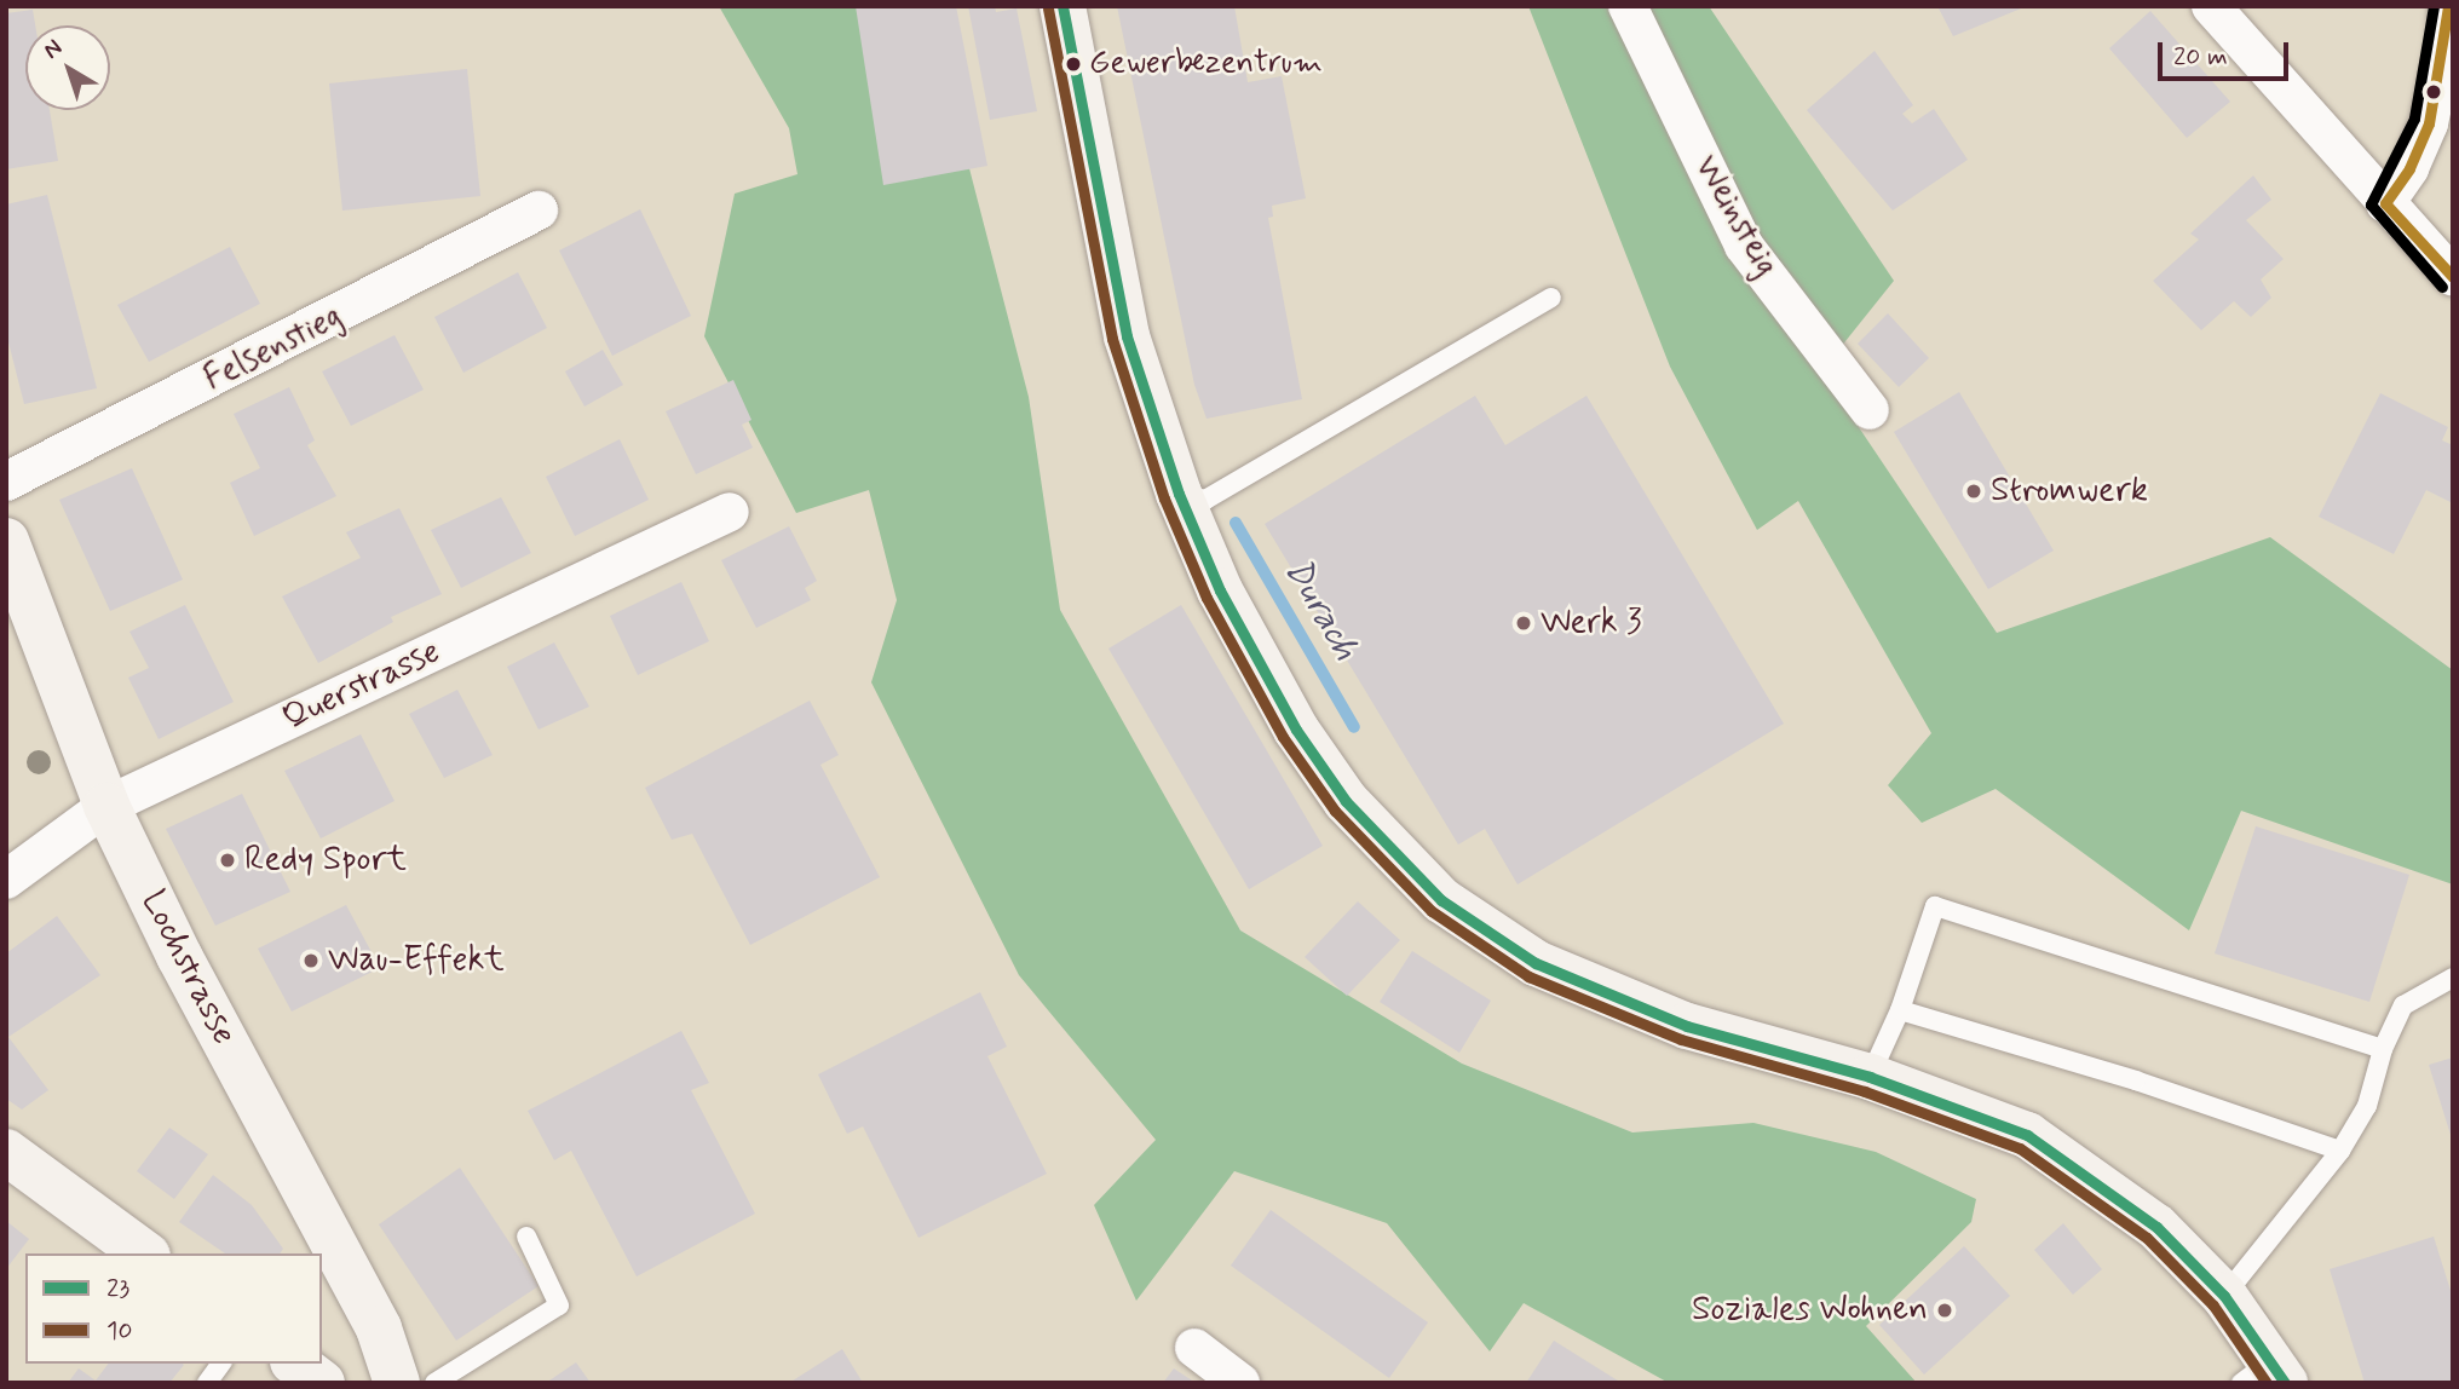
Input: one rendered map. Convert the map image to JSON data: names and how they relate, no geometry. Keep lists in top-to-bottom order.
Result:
{
  "streets": {
    "street": [
      "Weinsteig",
      "Felsenstieg",
      "Querstrasse",
      "Lochstrasse"
    ]
  },
  "crossings": [
    ["Querstrasse", "Lochstrasse"]
  ],
  "water": ["Durach"],
  "places": [
    "Gewerbezentrum",
    "Stromwerk",
    "Werk 3",
    "Redy Sport",
    "Wau-Effekt",
    "Soziales Wohnen"
  ],
  "lines": ["transit line 23", "transit line 10"],
  "legend": ["23", "10"],
  "scale_bar": "20 m",
  "north": "top left"
}
